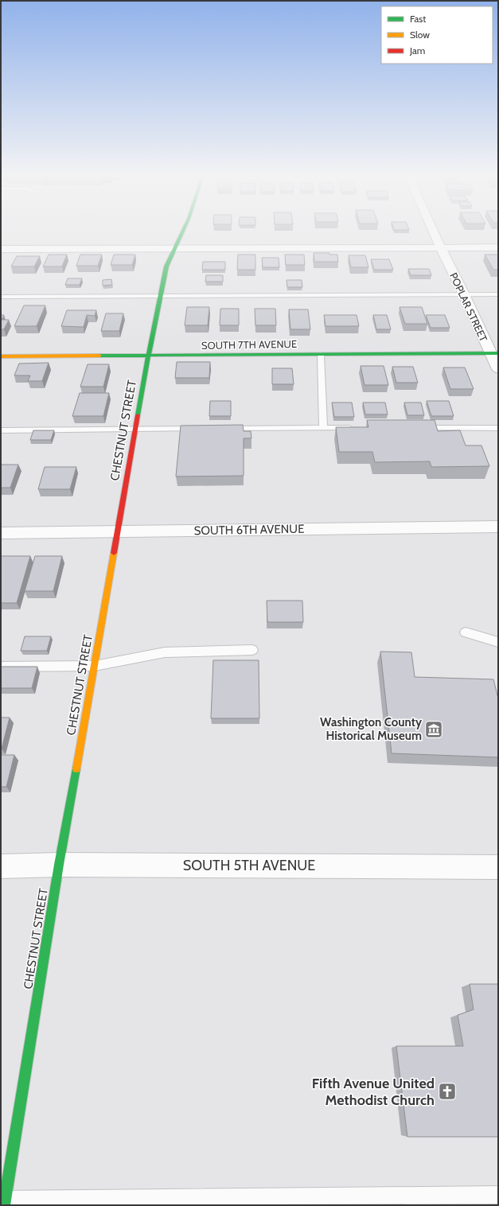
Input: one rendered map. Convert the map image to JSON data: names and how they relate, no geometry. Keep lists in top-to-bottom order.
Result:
{
  "streets": {
    "street": [
      "POPLAR STREET",
      "SOUTH 7TH AVENUE",
      "CHESTNUT STREET",
      "SOUTH 6TH AVENUE",
      "SOUTH 5TH AVENUE"
    ]
  },
  "crossings": [
    ["POPLAR STREET", "SOUTH 7TH AVENUE"],
    ["SOUTH 7TH AVENUE", "CHESTNUT STREET"],
    ["CHESTNUT STREET", "SOUTH 6TH AVENUE"],
    ["CHESTNUT STREET", "SOUTH 5TH AVENUE"]
  ],
  "places": {
    "museum": ["Washington County Historical Museum"],
    "church": ["Fifth Avenue United Methodist Church"]
  },
  "legend": ["Fast", "Slow", "Jam"]
}
